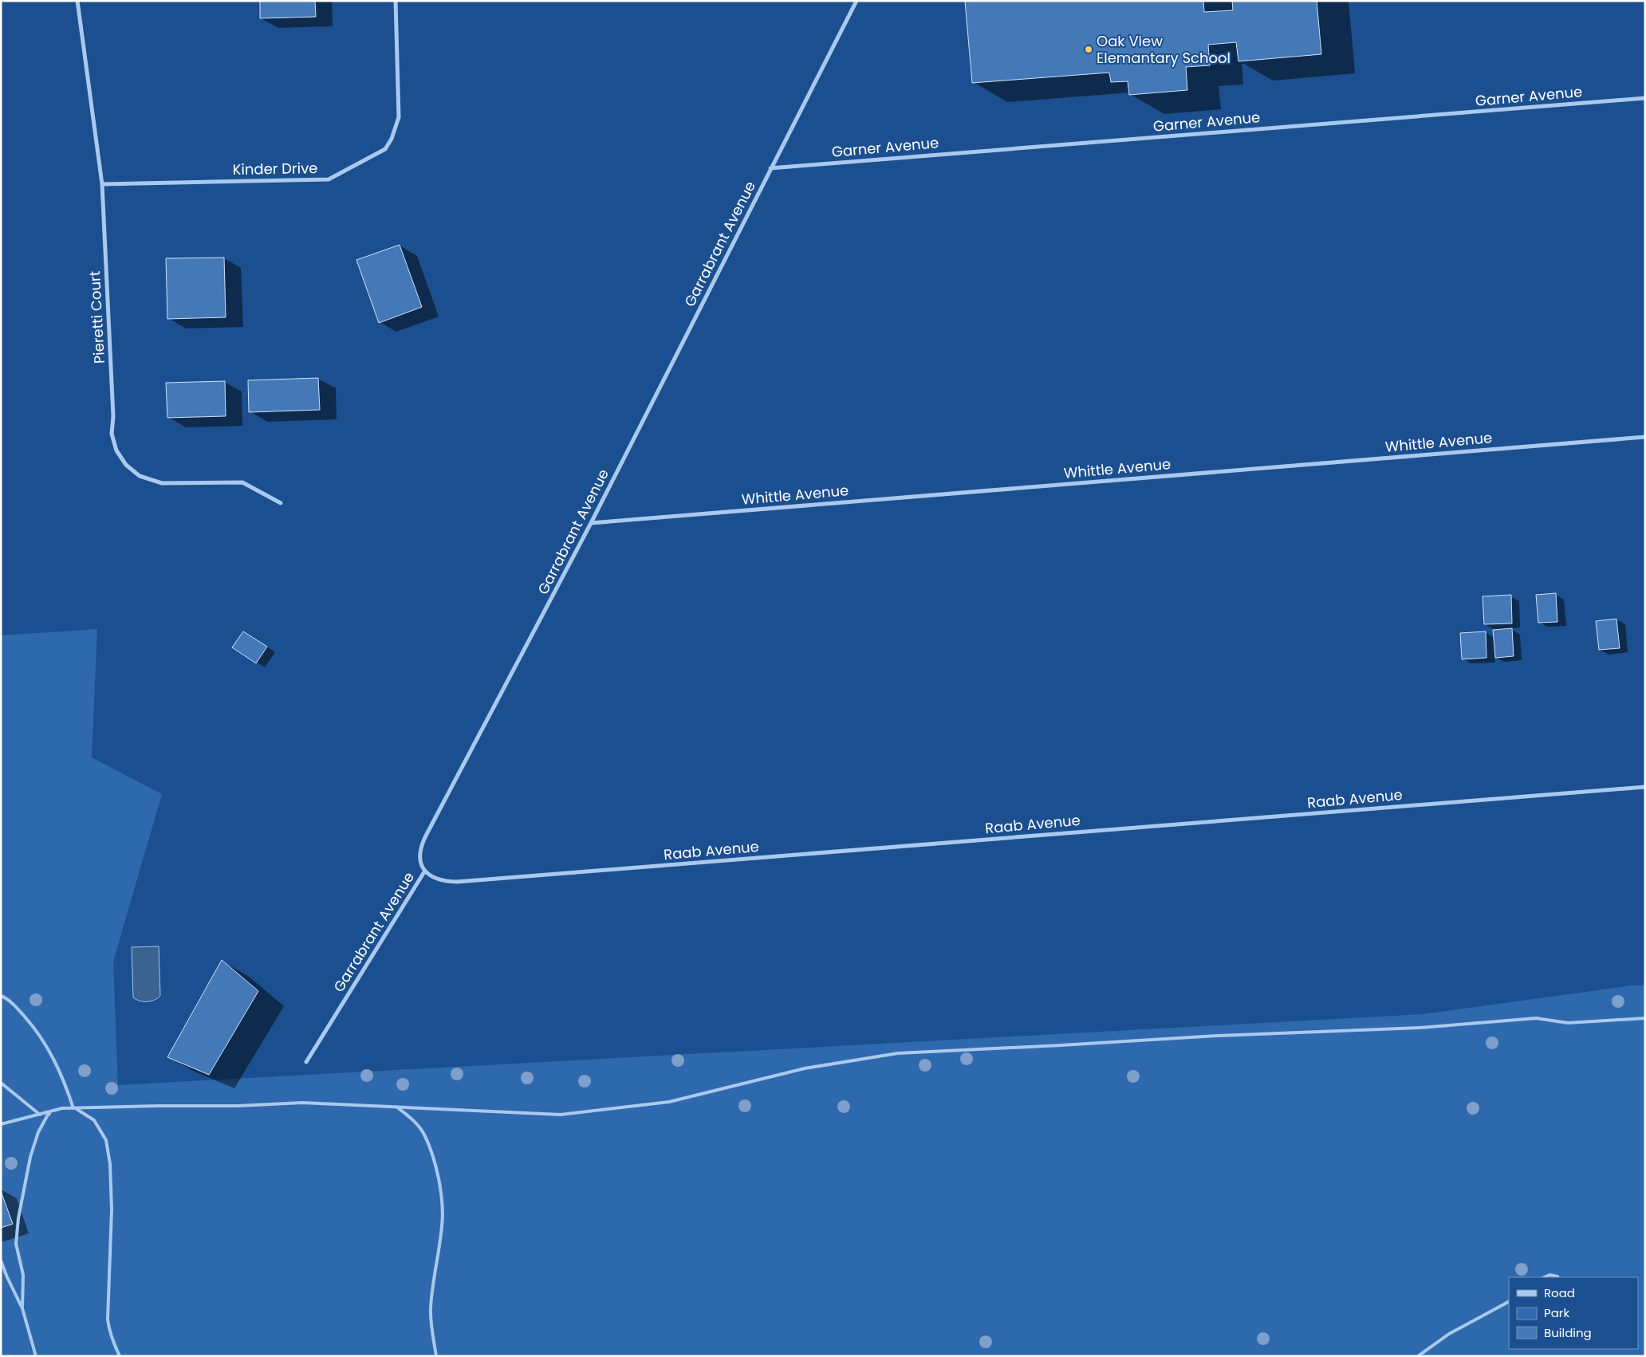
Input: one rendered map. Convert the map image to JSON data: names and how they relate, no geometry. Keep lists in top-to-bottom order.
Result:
{
  "streets": {
    "street": [
      "Garner Avenue",
      "Kinder Drive",
      "Garrabrant Avenue",
      "Pieretti Court",
      "Whittle Avenue",
      "Raab Avenue"
    ]
  },
  "crossings": [
    ["Garner Avenue", "Garrabrant Avenue"],
    ["Kinder Drive", "Pieretti Court"],
    ["Garrabrant Avenue", "Whittle Avenue"],
    ["Garrabrant Avenue", "Raab Avenue"]
  ],
  "places": ["Oak View Elemantary School"],
  "legend": ["Road", "Park", "Building"]
}
